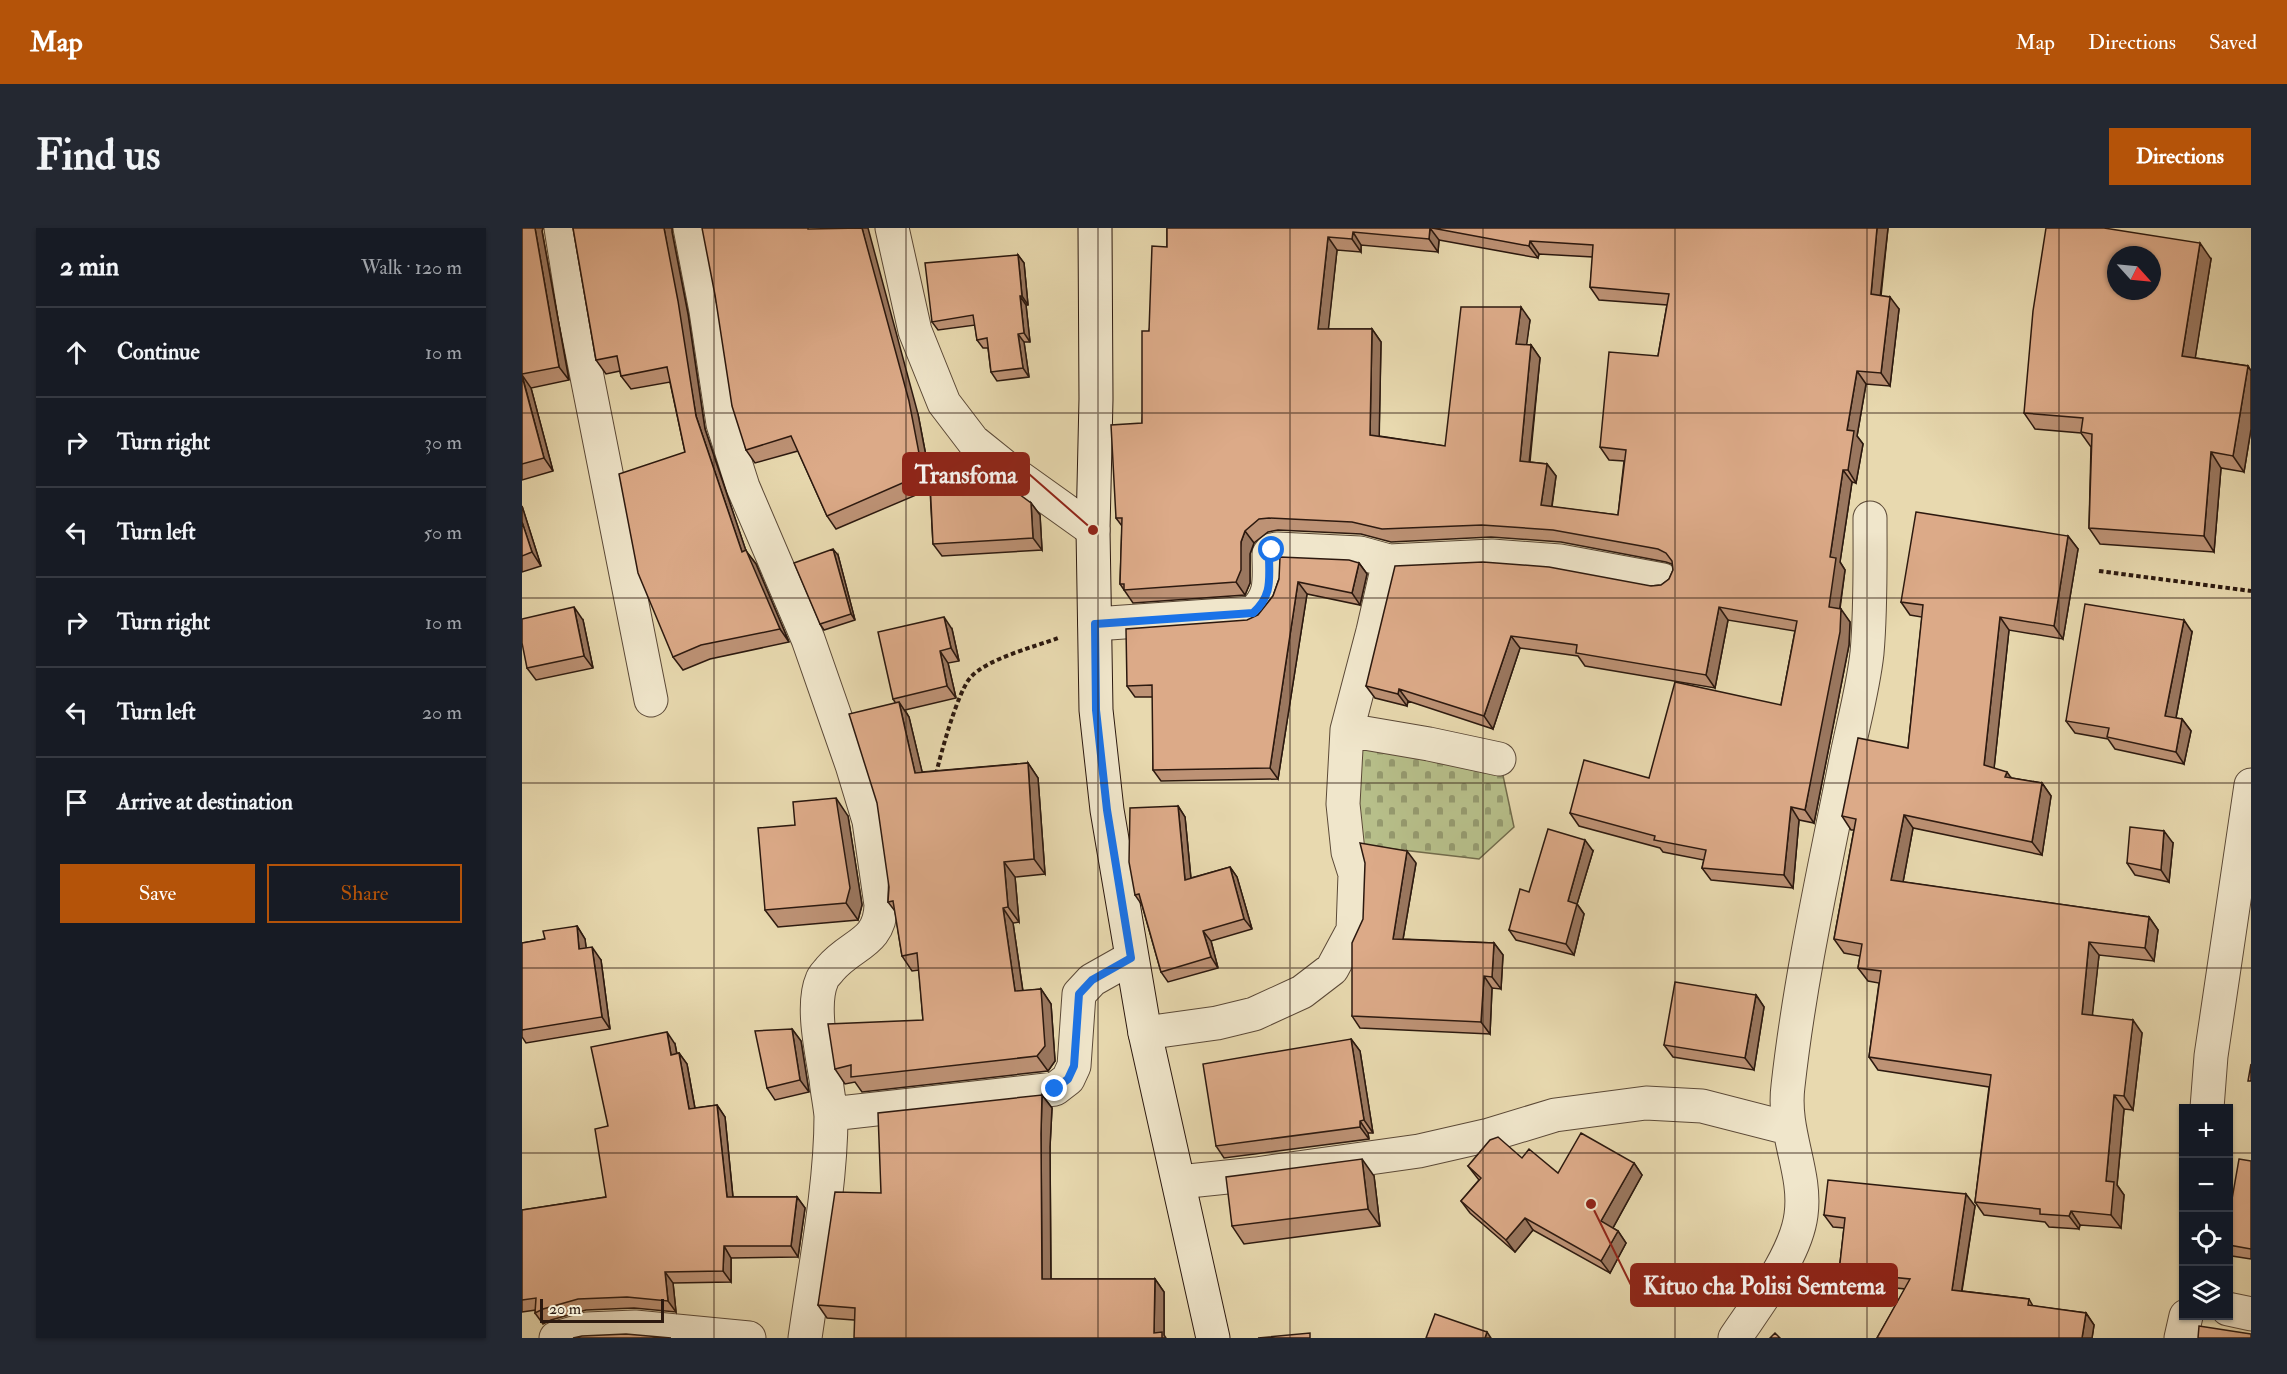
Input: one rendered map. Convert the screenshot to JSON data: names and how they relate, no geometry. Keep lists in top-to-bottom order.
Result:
{
  "places": ["Transfoma", "Kituo cha Polisi Semtema"],
  "scale_bar": "20 m",
  "north": "bottom right",
  "page": {
    "header": "Map",
    "nav": ["Map", "Directions", "Saved"],
    "buttons": [
      "Directions",
      ["Save", "Share"]
    ],
    "title": "Find us",
    "heading": ["2 min", "Walk · 120 m"],
    "list": [
      ["Continue", "10 m"],
      ["Turn right", "30 m"],
      ["Turn left", "50 m"],
      ["Turn right", "10 m"],
      ["Turn left", "20 m"],
      "Arrive at destination"
    ],
    "map_buttons": ["+", "−"],
    "scale": "20 m"
  }
}
